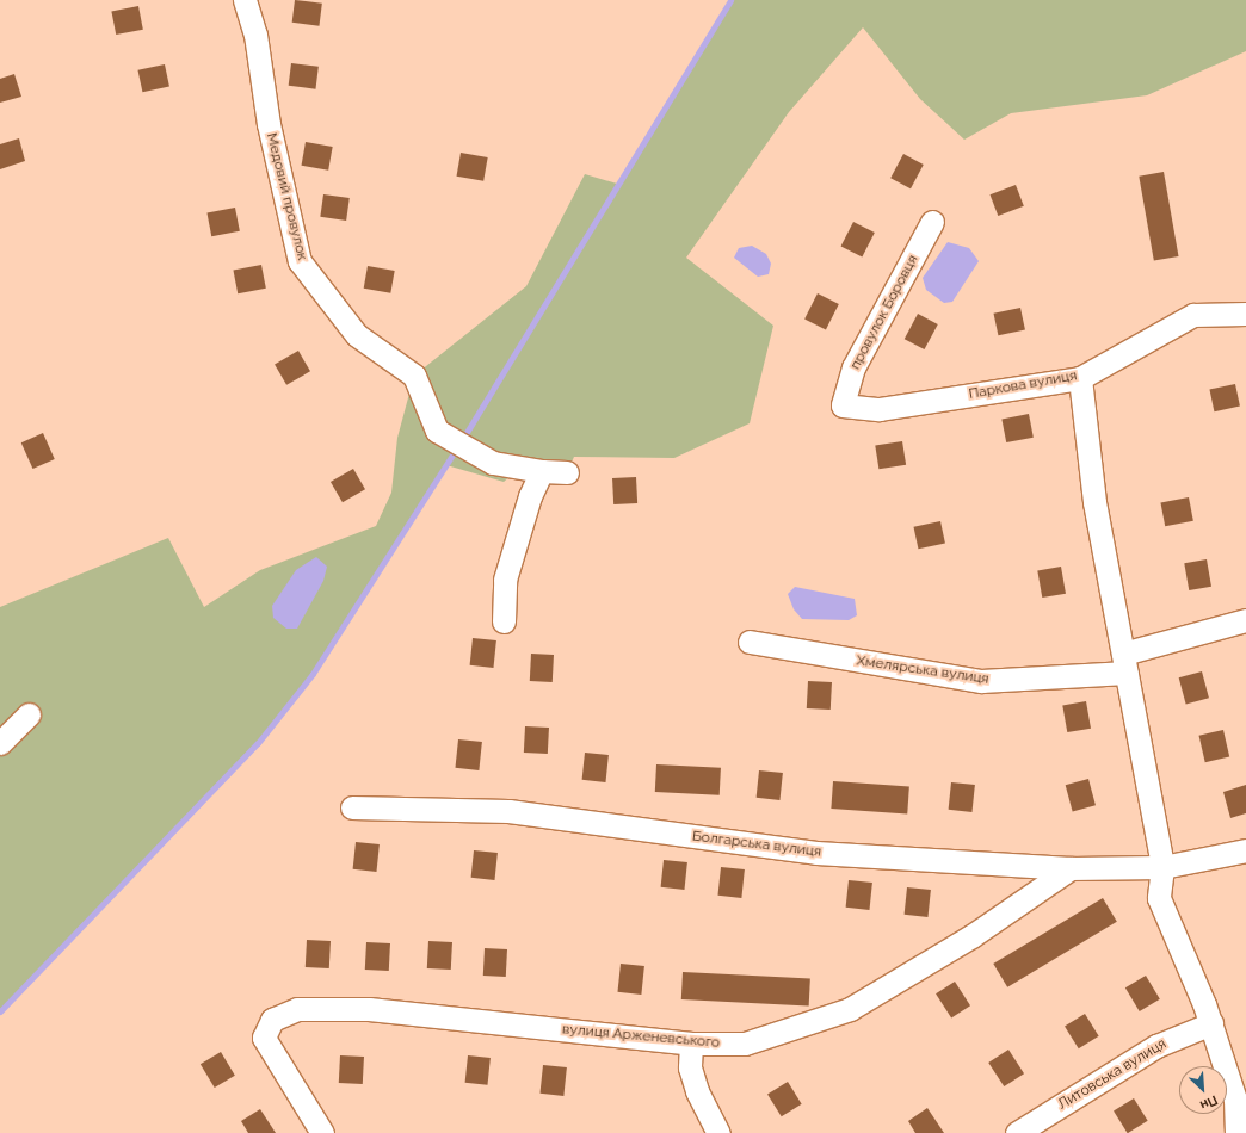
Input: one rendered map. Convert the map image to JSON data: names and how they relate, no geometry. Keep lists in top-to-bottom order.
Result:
{
  "streets": {
    "street": [
      "Медовий провулок",
      "провулок Боровця",
      "Паркова вулиця",
      "Хмелярська вулиця",
      "Болгарська вулиця",
      "вулиця Арженевського",
      "Литовська вулиця"
    ]
  },
  "crossings": [
    ["провулок Боровця", "Паркова вулиця"],
    ["Болгарська вулиця", "вулиця Арженевського"]
  ],
  "north": "bottom right"
}
